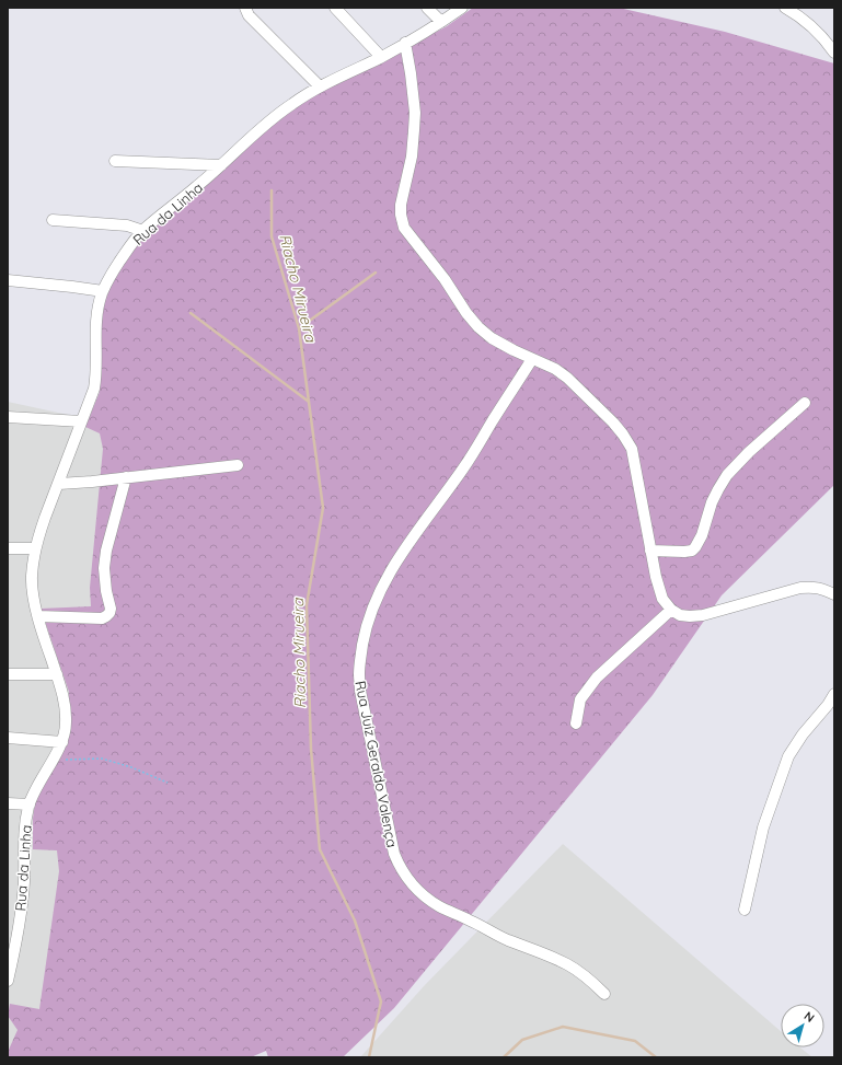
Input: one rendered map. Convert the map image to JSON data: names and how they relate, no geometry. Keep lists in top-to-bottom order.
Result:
{
  "streets": {
    "street": ["Rua da Linha", "Rua Juiz Geraldo Valença"]
  },
  "water": ["Riacho Mirueira"],
  "north": "top right"
}
